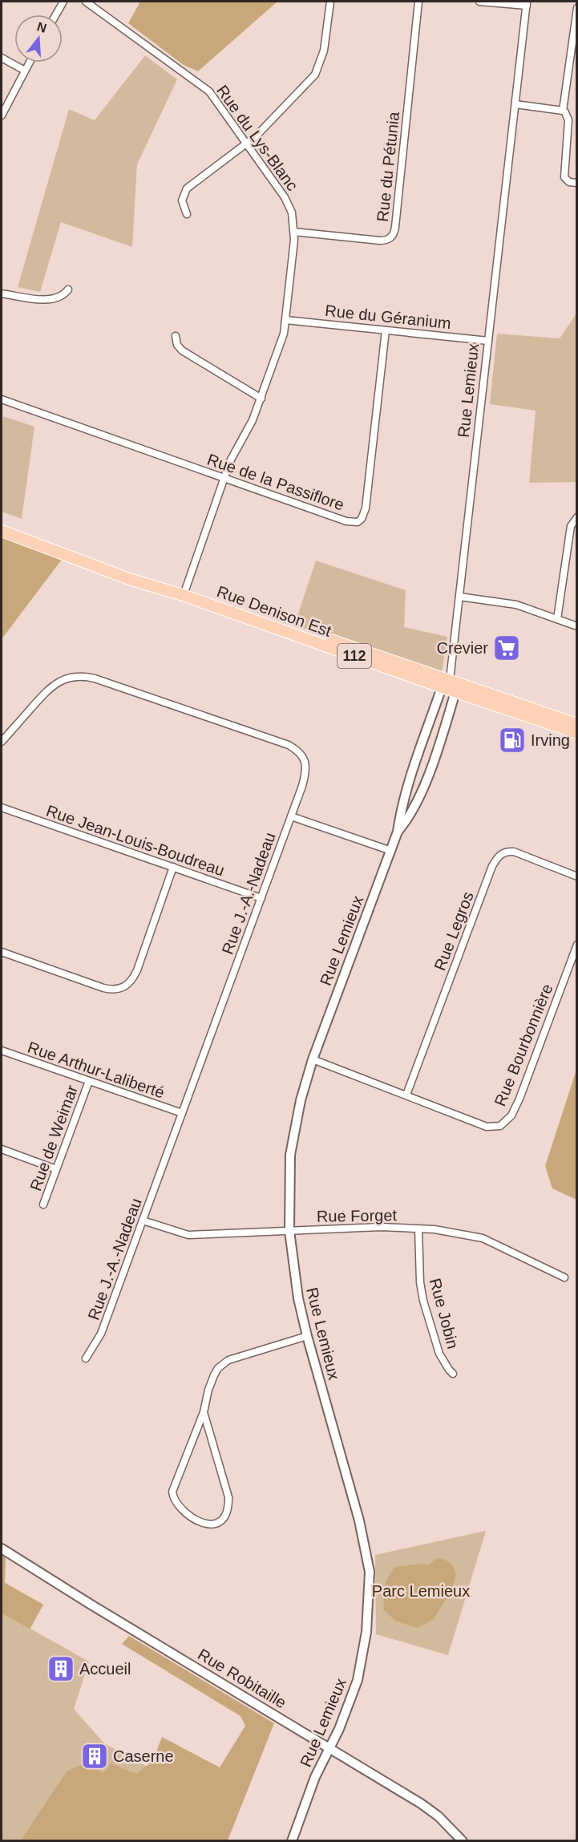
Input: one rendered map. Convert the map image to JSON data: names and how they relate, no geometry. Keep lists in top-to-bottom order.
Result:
{
  "streets": {
    "main road": ["Rue Denison Est", "112"],
    "street": [
      "Rue du Lys-Blanc",
      "Rue du Pétunia",
      "Rue du Géranium",
      "Rue Lemieux",
      "Rue de la Passiflore",
      "Rue Jean-Louis-Boudreau",
      "Rue J.-A.-Nadeau",
      "Rue Legros",
      "Rue Bourbonnière",
      "Rue Arthur-Laliberté",
      "Rue de Weimar",
      "Rue Forget",
      "Rue Jobin",
      "Rue Robitaille"
    ]
  },
  "crossings": [
    ["Rue du Lys-Blanc", "Rue du Pétunia"],
    ["Rue du Lys-Blanc", "Rue du Géranium"],
    ["Rue du Lys-Blanc", "Rue de la Passiflore"],
    ["Rue du Lys-Blanc", "Rue Denison Est"],
    ["Rue du Géranium", "Rue Lemieux"],
    ["Rue du Géranium", "Rue de la Passiflore"],
    ["Rue Lemieux", "Rue Denison Est"],
    ["Rue Lemieux", "Rue Bourbonnière"],
    ["Rue Lemieux", "Rue Forget"],
    ["Rue Lemieux", "Rue Robitaille"],
    ["Rue Jean-Louis-Boudreau", "Rue J.-A.-Nadeau"],
    ["Rue J.-A.-Nadeau", "Rue Arthur-Laliberté"],
    ["Rue J.-A.-Nadeau", "Rue Forget"],
    ["Rue Legros", "Rue Bourbonnière"],
    ["Rue Arthur-Laliberté", "Rue de Weimar"],
    ["Rue Forget", "Rue Jobin"]
  ],
  "parks": ["Parc Lemieux"],
  "places": {
    "supermarket": ["Crevier"],
    "fuel station": ["Irving"],
    "building": ["Accueil", "Caserne"]
  },
  "north": "top"
}
